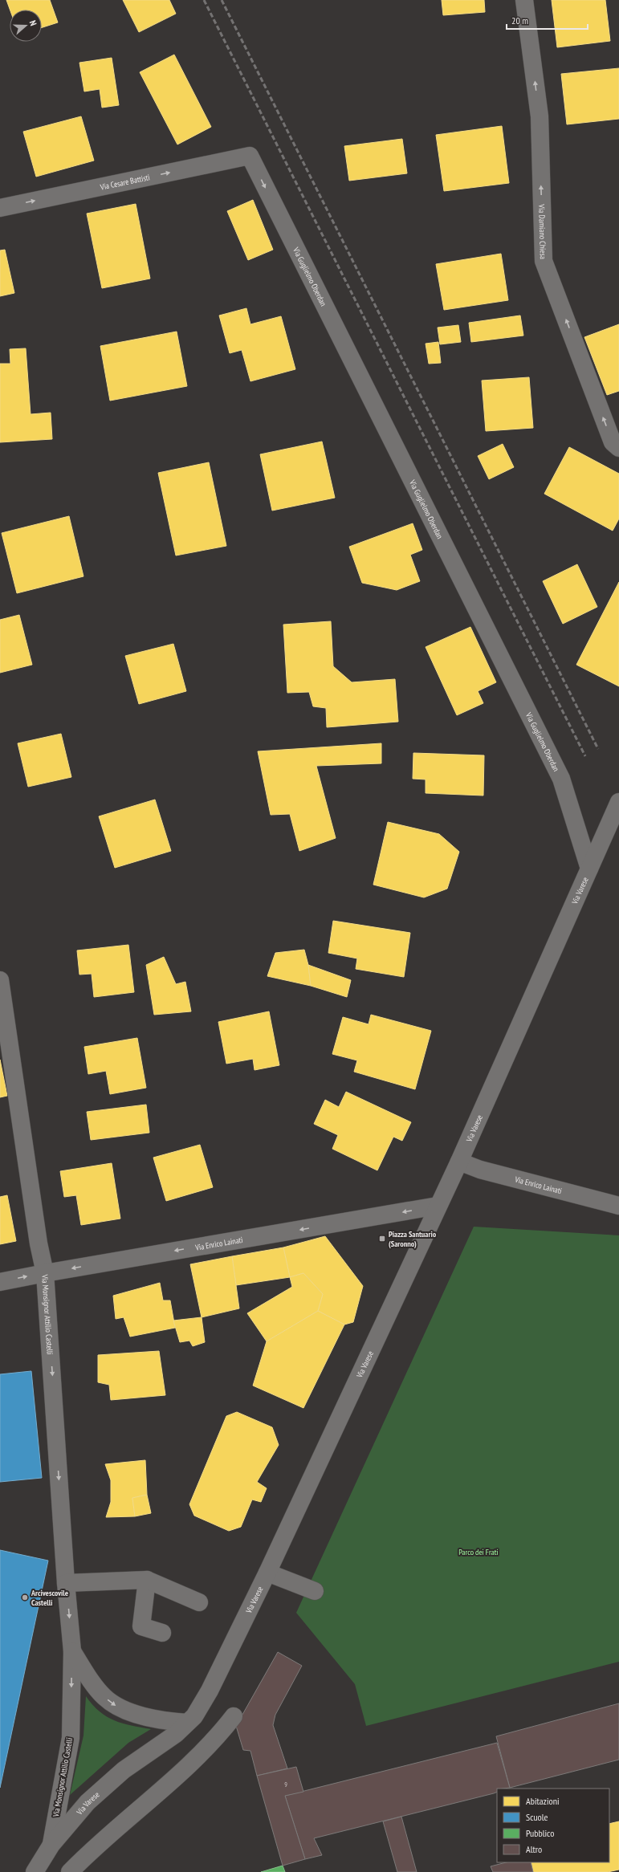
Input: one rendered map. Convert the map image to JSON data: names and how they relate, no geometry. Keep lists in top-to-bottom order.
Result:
{
  "streets": {
    "street": [
      "Via Cesare Battisti",
      "Via Damiano Chiesa",
      "Via Guglielmo Oberdan",
      "Via Varese",
      "Via Enrico Lainati",
      "Via Monsignor Attilio Castelli"
    ]
  },
  "crossings": [
    ["Via Cesare Battisti", "Via Guglielmo Oberdan"],
    ["Via Guglielmo Oberdan", "Via Varese"],
    ["Via Varese", "Via Enrico Lainati"],
    ["Via Varese", "Via Monsignor Attilio Castelli"],
    ["Via Enrico Lainati", "Via Monsignor Attilio Castelli"]
  ],
  "one_way": [
    "Via Cesare Battisti",
    "Via Damiano Chiesa",
    "Via Guglielmo Oberdan",
    "Via Monsignor Attilio Castelli"
  ],
  "parks": ["Parco dei Frati"],
  "places": {
    "transit": ["Piazza Santuario (Saronno)"],
    "other": ["Arcivescovile Castelli"]
  },
  "house_numbers": ["9"],
  "legend": [
    "Abitazioni",
    "Scuole",
    "Pubblico",
    "Altro"
  ],
  "scale_bar": "20 m",
  "north": "right"
}
